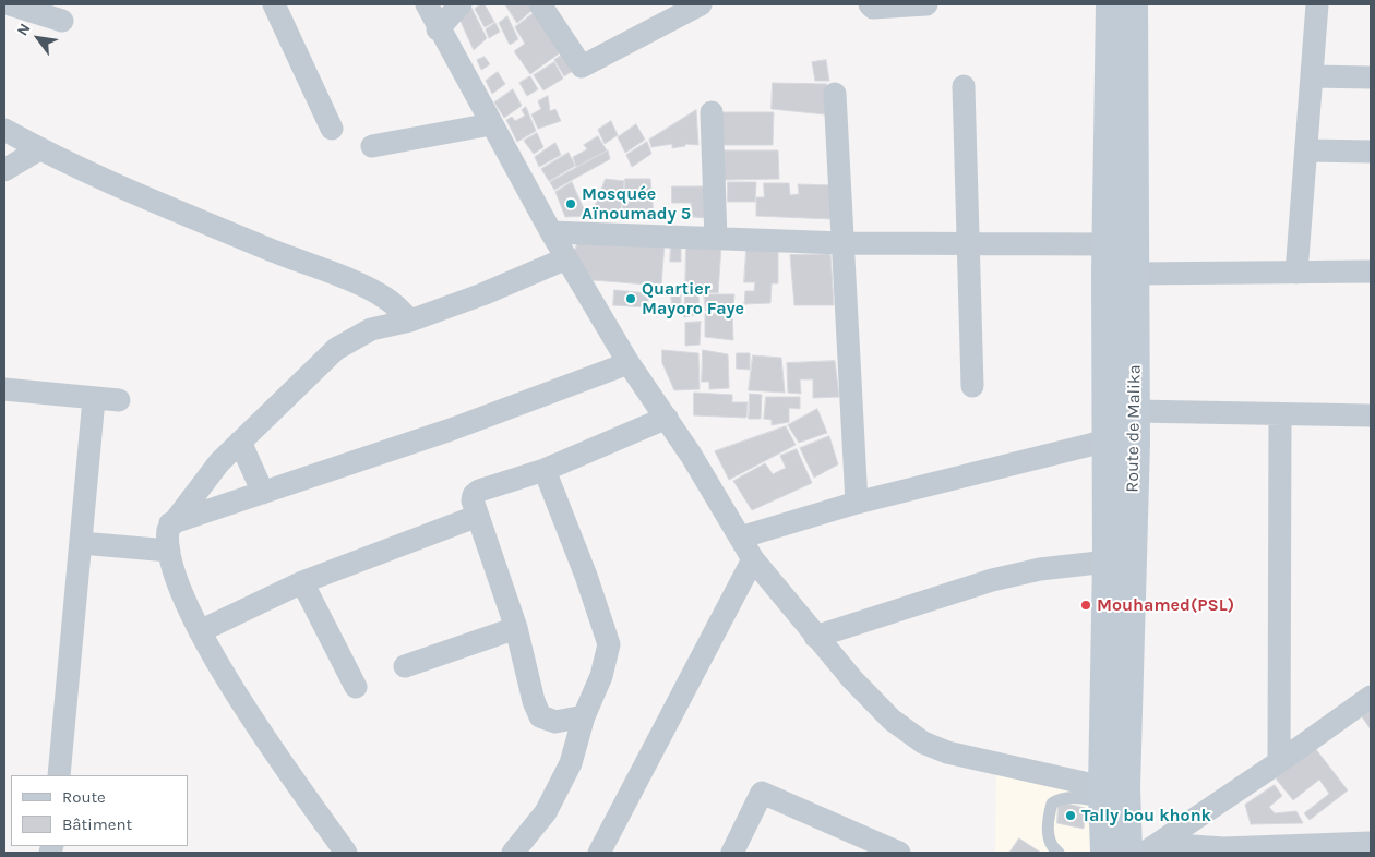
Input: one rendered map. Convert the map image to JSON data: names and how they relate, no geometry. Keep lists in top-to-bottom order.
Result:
{
  "streets": {
    "main road": ["Route de Malika"]
  },
  "places": [
    "Mosquée Aïnoumady 5",
    "Quartier Mayoro Faye",
    "Mouhamed(PSL)",
    "Tally bou khonk"
  ],
  "legend": ["Route", "Bâtiment"],
  "north": "top left"
}
